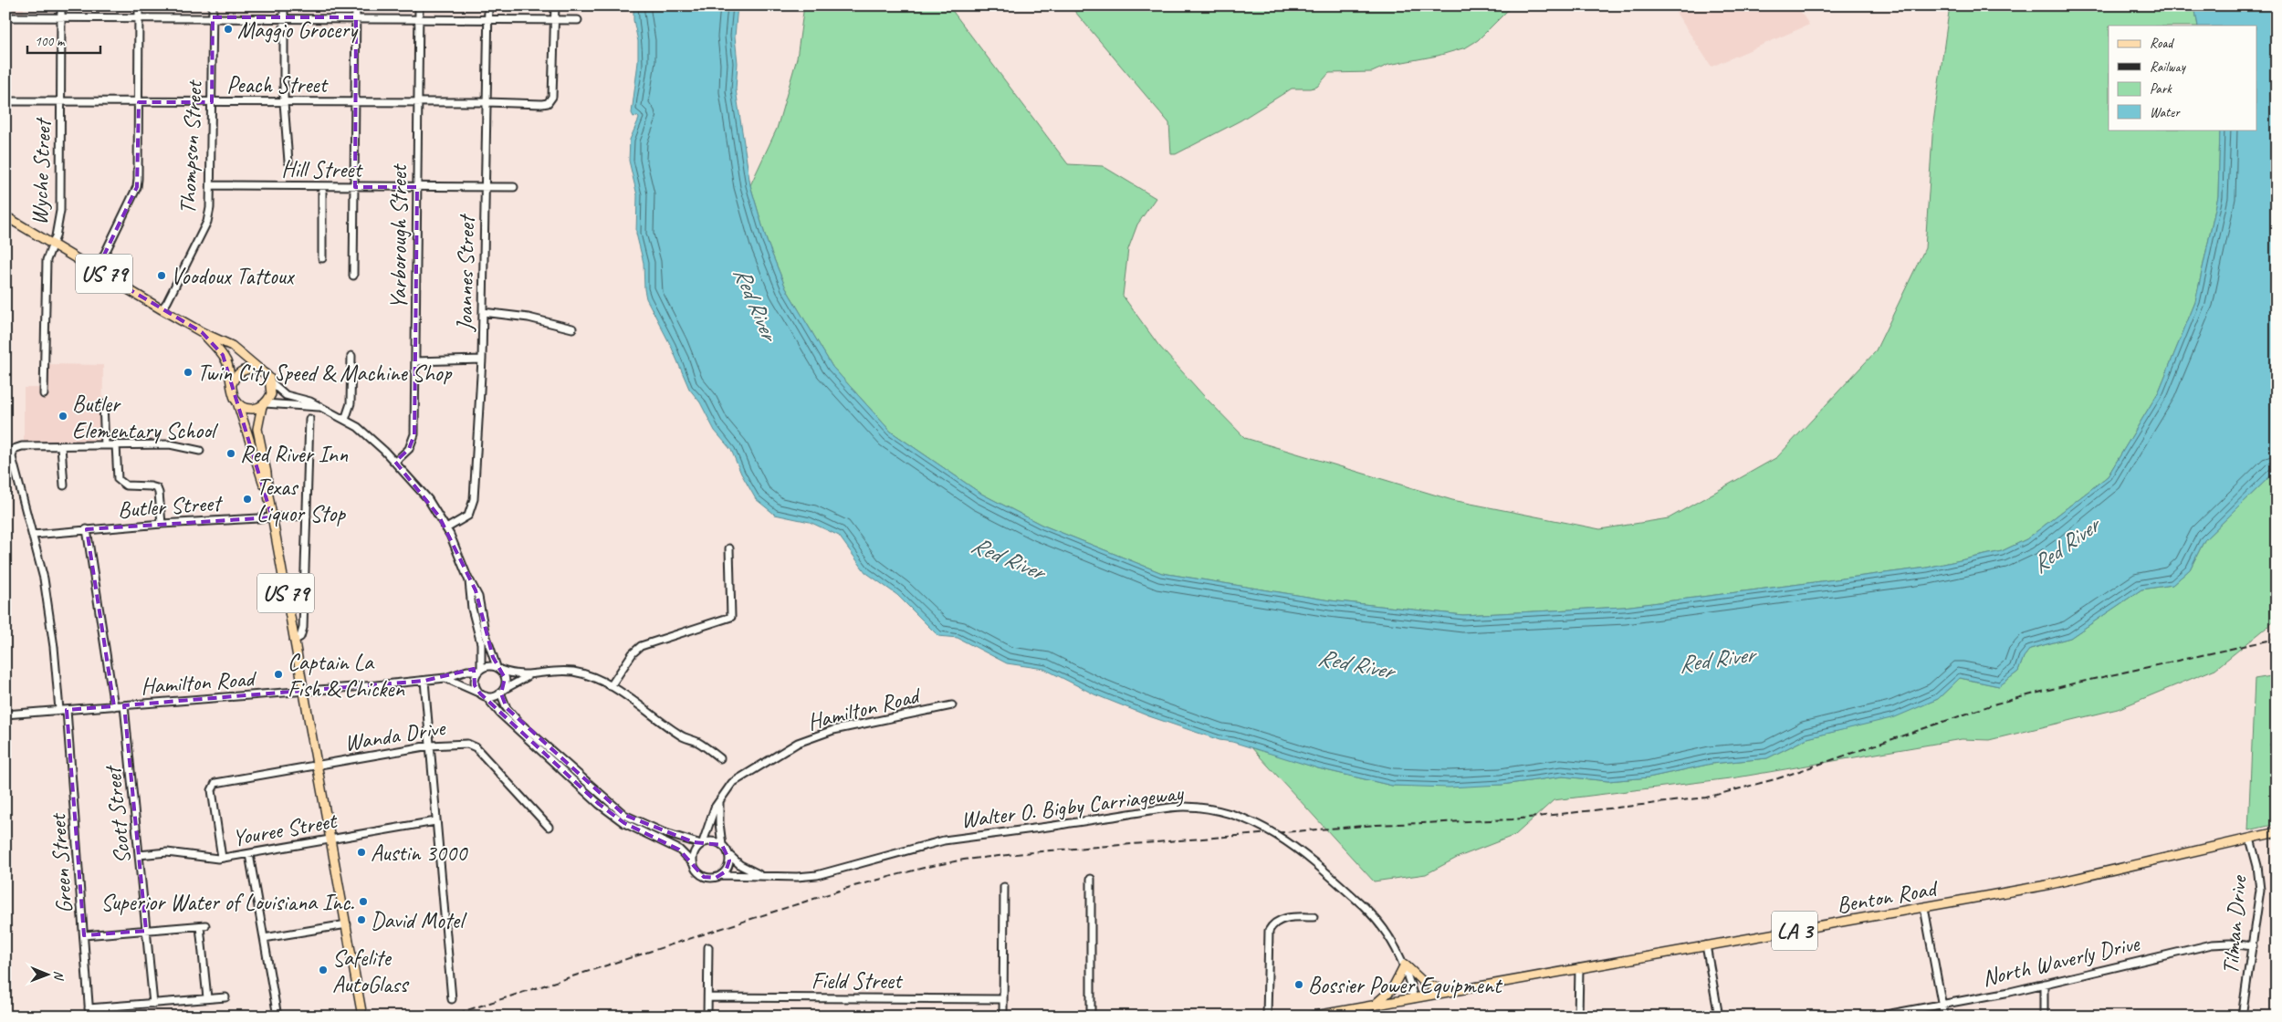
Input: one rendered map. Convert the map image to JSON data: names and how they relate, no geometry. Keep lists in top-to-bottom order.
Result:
{
  "streets": {
    "main road": ["US 79", "Benton Road", "LA 3"],
    "street": [
      "Peach Street",
      "Thompson Street",
      "Hill Street",
      "Wyche Street",
      "Yarborough Street",
      "Joannes Street",
      "Butler Street",
      "Hamilton Road",
      "Wanda Drive",
      "Walter O. Bigby Carriageway",
      "Scott Street",
      "Youree Street",
      "Green Street",
      "Tilman Drive",
      "North Waverly Drive",
      "Field Street"
    ]
  },
  "crossings": [
    ["Peach Street", "Thompson Street"],
    ["Peach Street", "Wyche Street"],
    ["Peach Street", "Yarborough Street"],
    ["Peach Street", "Joannes Street"],
    ["Thompson Street", "Hill Street"],
    ["Thompson Street", "US 79"],
    ["Hill Street", "Yarborough Street"],
    ["Hill Street", "Joannes Street"],
    ["Wyche Street", "US 79"],
    ["US 79", "Butler Street"],
    ["US 79", "Hamilton Road"],
    ["US 79", "Wanda Drive"],
    ["US 79", "Youree Street"],
    ["Butler Street", "Green Street"],
    ["Hamilton Road", "Walter O. Bigby Carriageway"],
    ["Hamilton Road", "Scott Street"],
    ["Hamilton Road", "Green Street"],
    ["Wanda Drive", "Youree Street"],
    ["Walter O. Bigby Carriageway", "Benton Road"],
    ["Scott Street", "Youree Street"],
    ["Benton Road", "Tilman Drive"],
    ["Tilman Drive", "North Waverly Drive"]
  ],
  "water": ["Red River"],
  "places": [
    "Maggio Grocery",
    "Voodoux Tattoux",
    "Twin City Speed & Machine Shop",
    "Butler Elementary School",
    "Red River Inn",
    "Texas Liquor Stop",
    "Captain La Fish & Chicken",
    "Austin 3000",
    "Superior Water of Louisiana Inc.",
    "David Motel",
    "Safelite AutoGlass",
    "Bossier Power Equipment"
  ],
  "legend": [
    "Road",
    "Railway",
    "Park",
    "Water"
  ],
  "scale_bar": "100 m",
  "north": "right"
}
